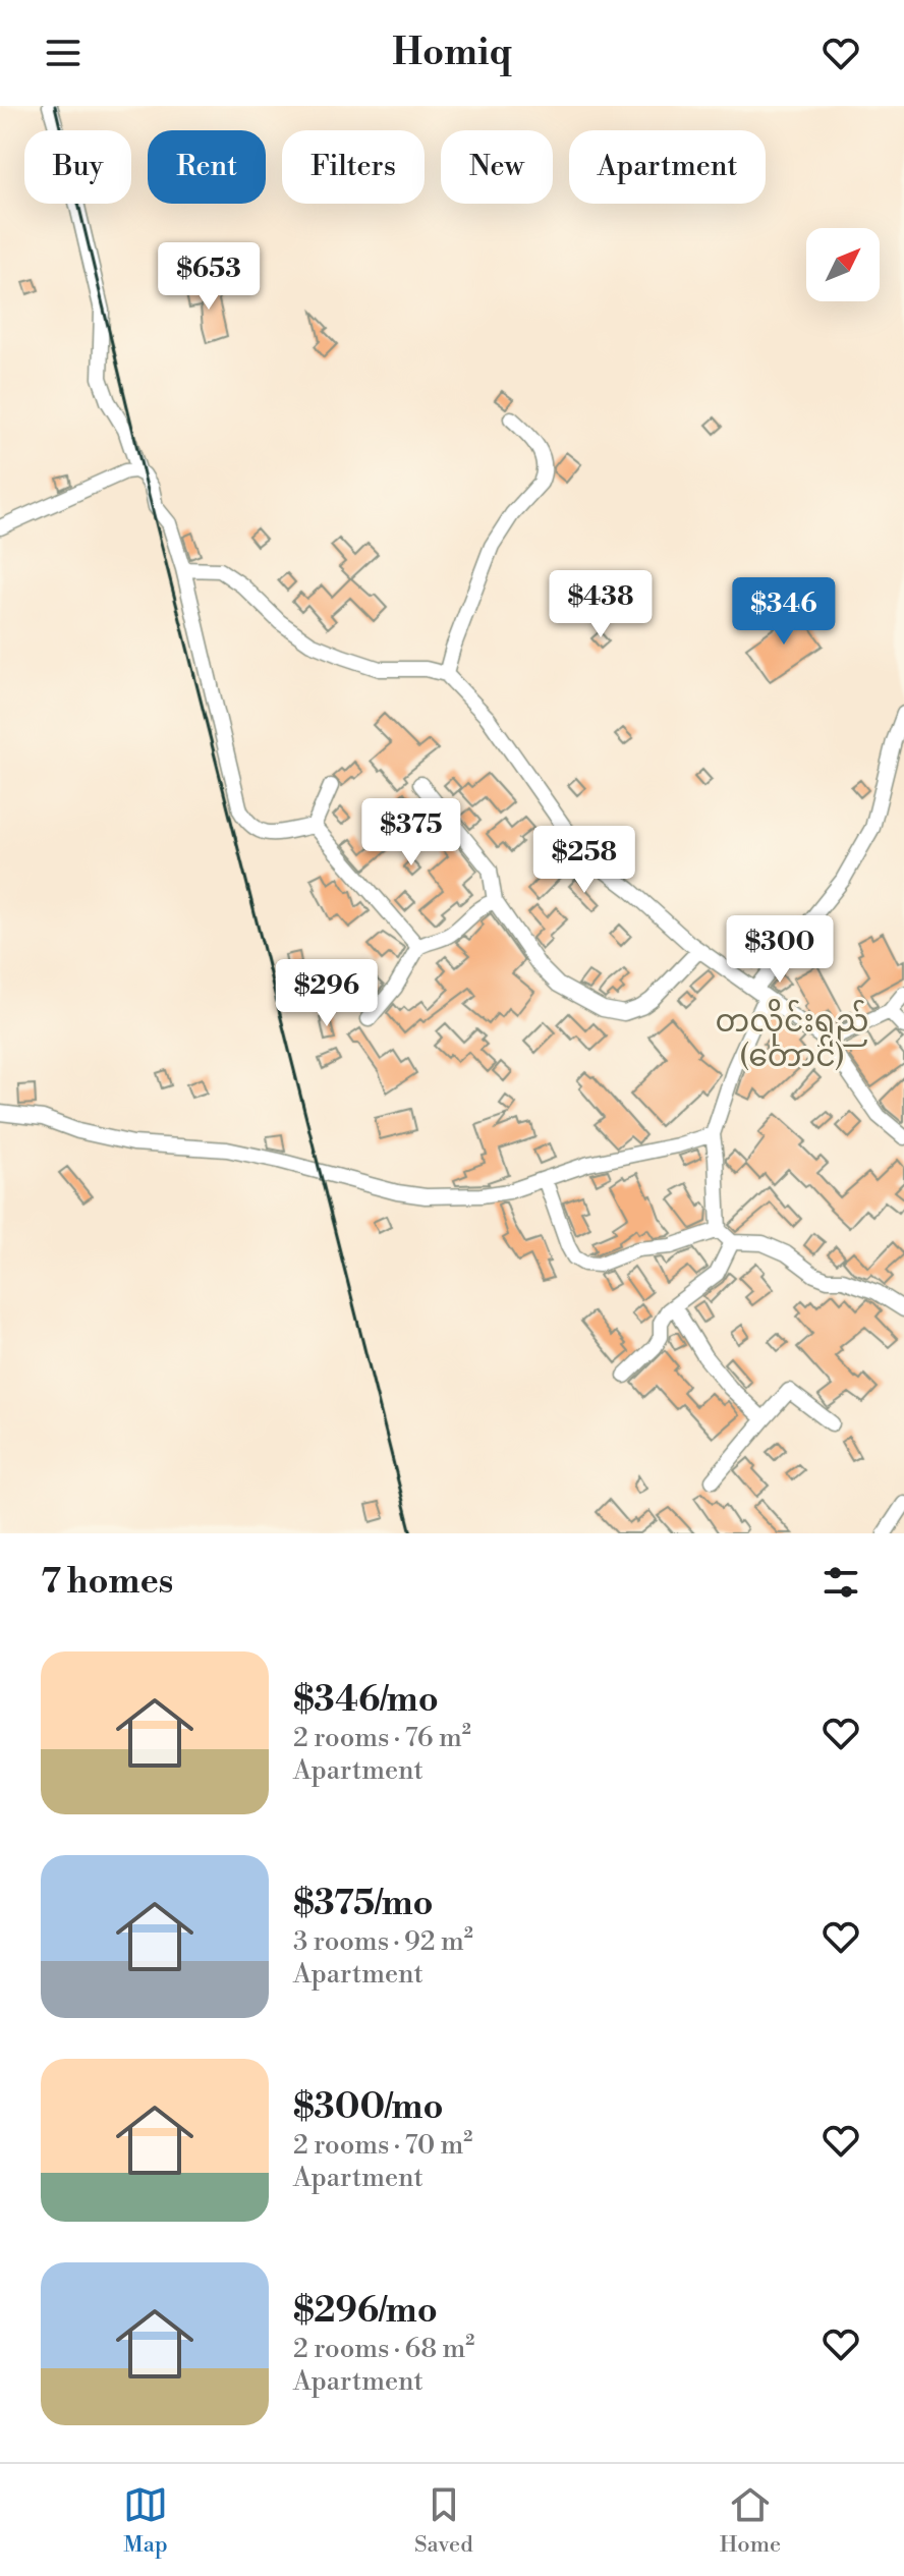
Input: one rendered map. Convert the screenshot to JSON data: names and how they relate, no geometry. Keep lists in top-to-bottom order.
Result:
{
  "districts": ["တလိုင်းရှည် (တောင်)"],
  "north": "top right",
  "page": {
    "header": "Homiq",
    "chip": [
      "Buy",
      "Rent",
      "Filters",
      "New",
      "Apartment"
    ],
    "price": [
      "$653",
      "$438",
      "$346",
      "$375",
      "$258",
      "$300",
      "$296"
    ],
    "heading": "7 homes",
    "list": [
      {
        "name": "$346/mo",
        "note": "2 rooms · 76 m² · Apartment"
      },
      {
        "name": "$375/mo",
        "note": "3 rooms · 92 m² · Apartment"
      },
      {
        "name": "$300/mo",
        "note": "2 rooms · 70 m² · Apartment"
      },
      {
        "name": "$296/mo",
        "note": "2 rooms · 68 m² · Apartment"
      }
    ],
    "tabs": ["Map", "Saved", "Home"]
  }
}
